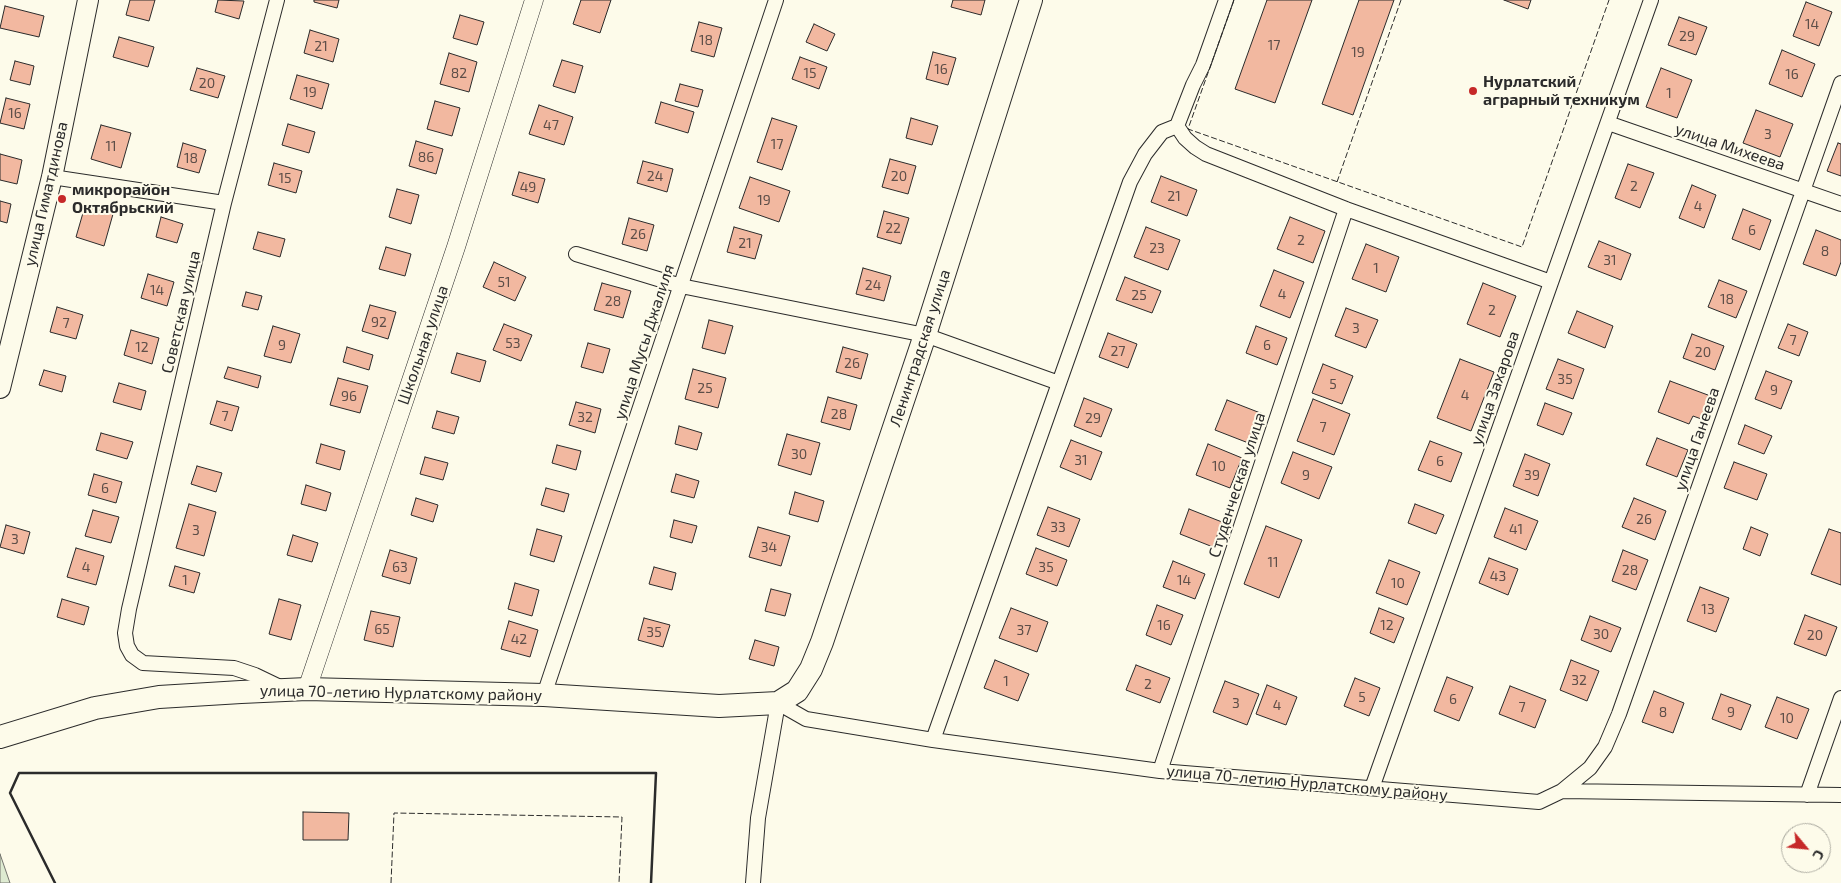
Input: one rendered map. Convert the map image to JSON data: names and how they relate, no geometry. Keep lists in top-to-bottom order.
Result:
{
  "streets": {
    "main road": ["улица Гиматдинова", "Ленинградская улица", "улица 70-летию Нурлатскому району"],
    "street": [
      "улица Михеева",
      "Советская улица",
      "улица Мусы Джалиля",
      "Школьная улица",
      "улица Захарова",
      "улица Ганеева",
      "Студенческая улица"
    ]
  },
  "crossings": [
    ["улица Михеева", "улица Захарова"],
    ["улица Михеева", "улица Ганеева"],
    ["Советская улица", "улица 70-летию Нурлатскому району"],
    ["улица Мусы Джалиля", "улица 70-летию Нурлатскому району"],
    ["Школьная улица", "улица 70-летию Нурлатскому району"],
    ["Ленинградская улица", "улица 70-летию Нурлатскому району"],
    ["улица Захарова", "улица 70-летию Нурлатскому району"],
    ["улица Ганеева", "улица 70-летию Нурлатскому району"],
    ["Студенческая улица", "улица 70-летию Нурлатскому району"]
  ],
  "places": ["Нурлатский аграрный техникум", "микрорайон Октябрьский"],
  "house_numbers": [
    "14",
    "29",
    "18",
    "17",
    "21",
    "19",
    "16",
    "82",
    "15",
    "16",
    "20",
    "19",
    "1",
    "16",
    "47",
    "3",
    "17",
    "11",
    "86",
    "18",
    "24",
    "20",
    "15",
    "2",
    "49",
    "21",
    "19",
    "4",
    "22",
    "6",
    "26",
    "2",
    "21",
    "23",
    "8",
    "31",
    "1",
    "51",
    "24",
    "14",
    "4",
    "25",
    "18",
    "28",
    "2",
    "92",
    "7",
    "3",
    "7",
    "53",
    "9",
    "6",
    "12",
    "27",
    "20",
    "26",
    "35",
    "5",
    "25",
    "9",
    "4",
    "96",
    "28",
    "7",
    "32",
    "29",
    "7",
    "30",
    "31",
    "6",
    "10",
    "9",
    "39",
    "6",
    "26",
    "33",
    "41",
    "3",
    "3",
    "34",
    "11",
    "4",
    "63",
    "35",
    "28",
    "43",
    "1",
    "14",
    "10",
    "13",
    "16",
    "12",
    "65",
    "37",
    "35",
    "30",
    "20",
    "42",
    "32",
    "1",
    "2",
    "5",
    "6",
    "3",
    "4",
    "7",
    "8",
    "9",
    "10"
  ],
  "north": "bottom right"
}
